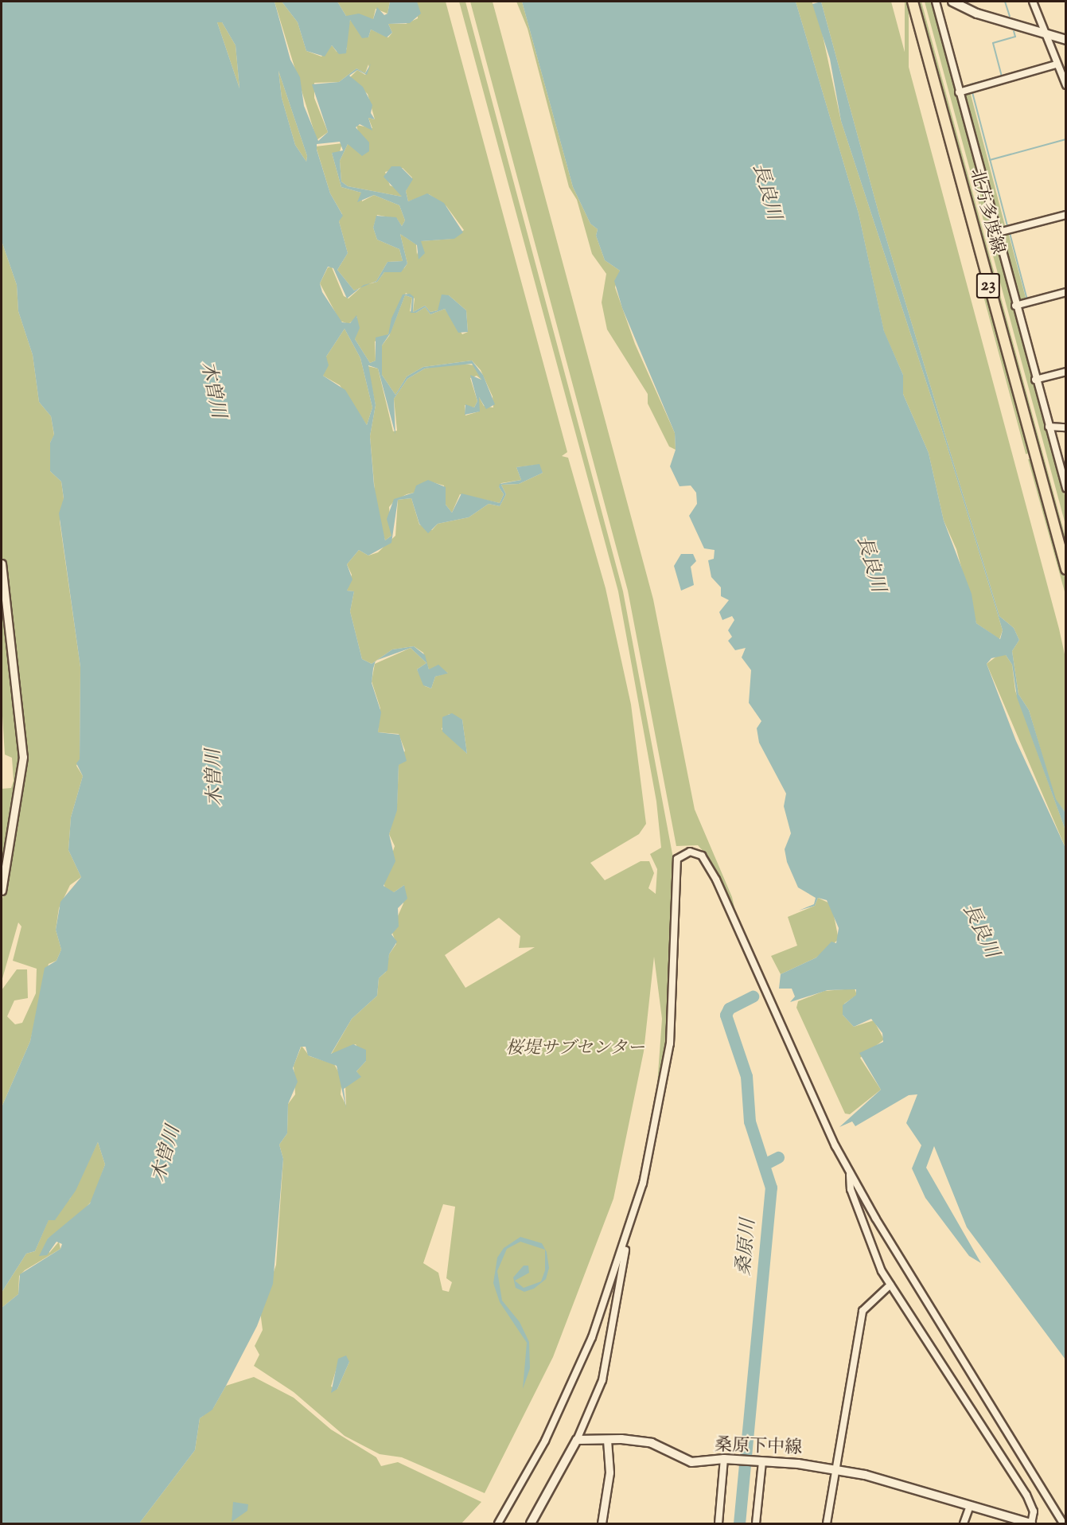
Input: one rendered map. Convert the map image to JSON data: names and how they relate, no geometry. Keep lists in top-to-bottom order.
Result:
{
  "streets": {
    "main road": ["北方多度線", "23", "桑原下中線"]
  },
  "water": ["長良川", "木曽川", "桑原川"],
  "parks": ["桜堤サブセンター"]
}
